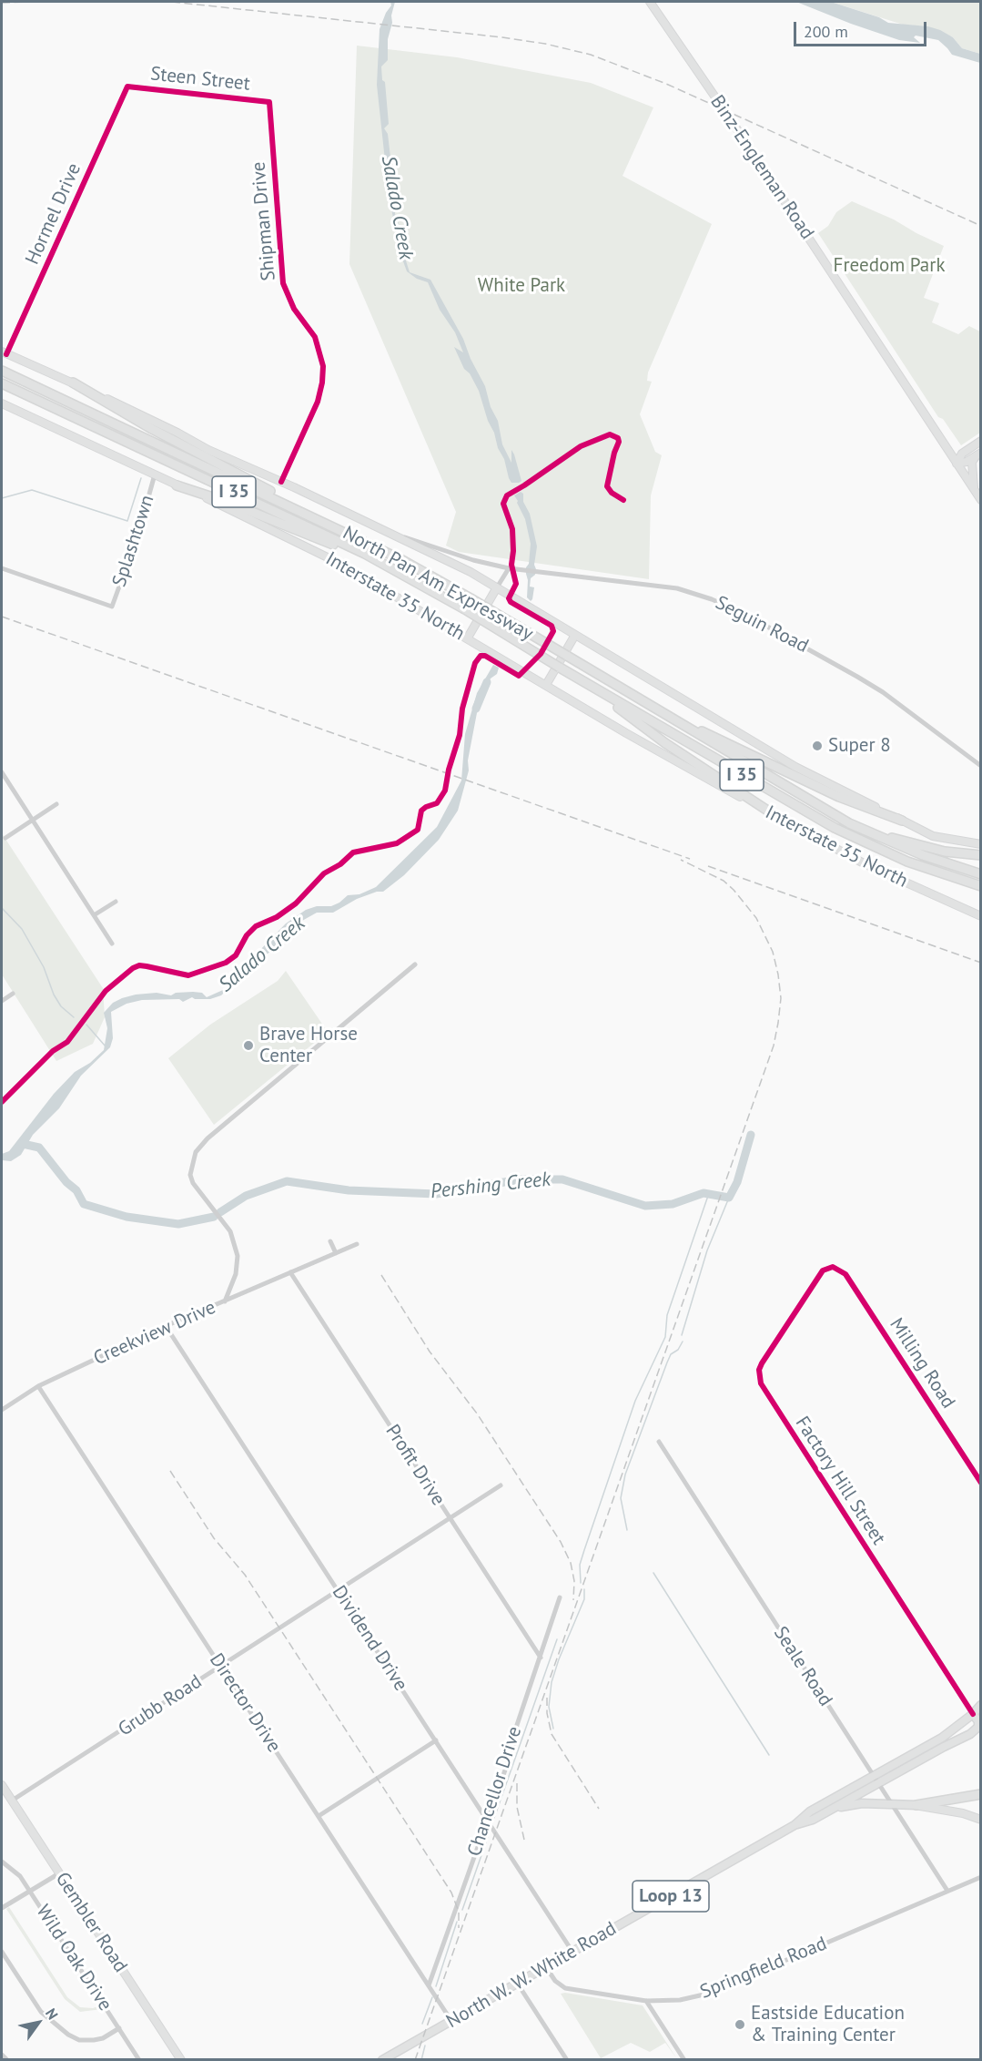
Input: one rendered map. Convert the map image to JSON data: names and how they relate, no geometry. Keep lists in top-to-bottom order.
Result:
{
  "streets": {
    "highway": ["I 35", "North Pan Am Expressway", "Loop 13"],
    "main road": [
      "Binz-Engleman Road",
      "Interstate 35 North",
      "Gembler Road",
      "North W. W. White Road"
    ],
    "street": [
      "Steen Street",
      "Hormel Drive",
      "Shipman Drive",
      "Splashtown",
      "Seguin Road",
      "Creekview Drive",
      "Milling Road",
      "Profit Drive",
      "Factory Hill Street",
      "Dividend Drive",
      "Seale Road",
      "Director Drive",
      "Grubb Road",
      "Chancellor Drive",
      "Wild Oak Drive",
      "Springfield Road"
    ]
  },
  "crossings": [
    ["Steen Street", "Hormel Drive"],
    ["Steen Street", "Shipman Drive"],
    ["Splashtown", "Interstate 35 North"],
    ["Creekview Drive", "Dividend Drive"],
    ["Creekview Drive", "Director Drive"],
    ["Milling Road", "Factory Hill Street"],
    ["Profit Drive", "Grubb Road"],
    ["Profit Drive", "Chancellor Drive"],
    ["Factory Hill Street", "North W. W. White Road"],
    ["Dividend Drive", "Grubb Road"],
    ["Dividend Drive", "Chancellor Drive"],
    ["Dividend Drive", "North W. W. White Road"],
    ["Seale Road", "Springfield Road"],
    ["Seale Road", "North W. W. White Road"],
    ["Director Drive", "Grubb Road"],
    ["Director Drive", "Chancellor Drive"],
    ["Director Drive", "North W. W. White Road"],
    ["Grubb Road", "Gembler Road"],
    ["Loop 13", "North W. W. White Road"],
    ["Springfield Road", "North W. W. White Road"]
  ],
  "water": ["Salado Creek", "Pershing Creek"],
  "parks": ["Freedom Park", "White Park"],
  "places": ["Super 8", "Brave Horse Center", "Eastside Education & Training Center"],
  "scale_bar": "200 m",
  "north": "top right"
}
